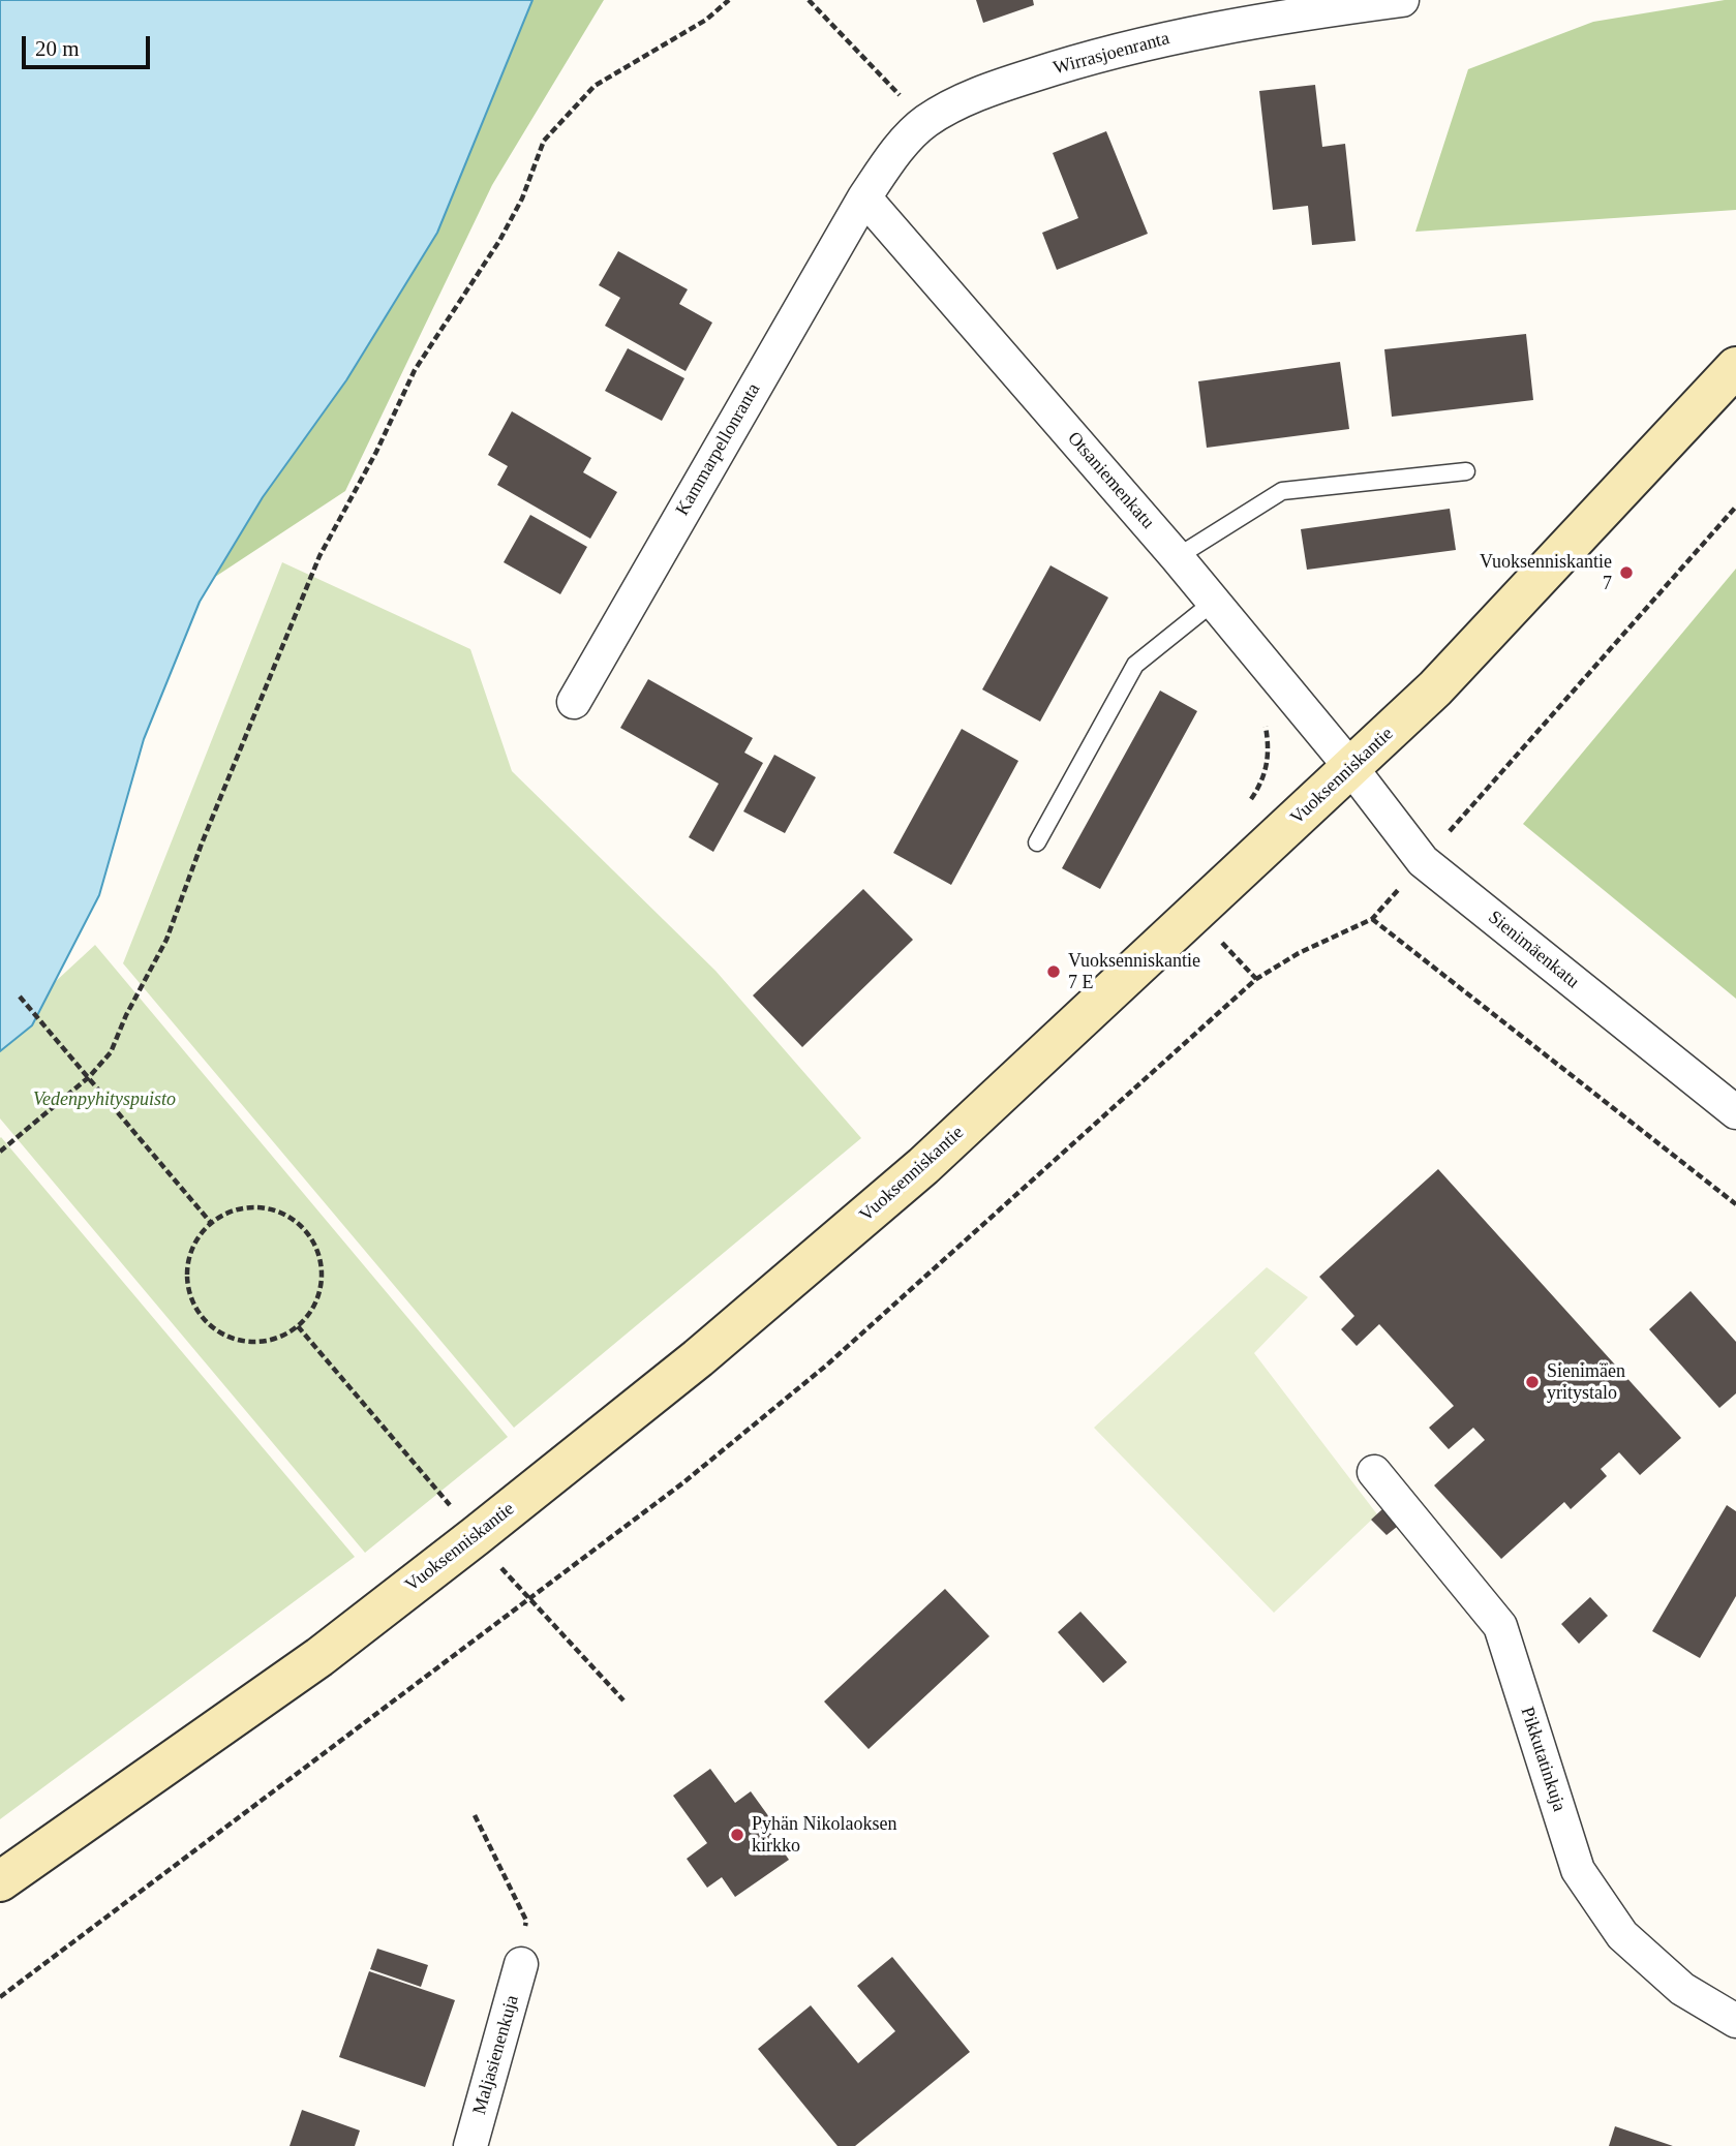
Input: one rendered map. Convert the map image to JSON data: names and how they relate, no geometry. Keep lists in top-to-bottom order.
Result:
{
  "streets": {
    "street": [
      "Wirrasjoenranta",
      "Kammarpellonranta",
      "Otsaniemenkatu",
      "Vuoksenniskantie",
      "Sienimäenkatu",
      "Pikkutatinkuja",
      "Maljasienenkuja"
    ]
  },
  "crossings": [
    ["Wirrasjoenranta", "Kammarpellonranta"],
    ["Wirrasjoenranta", "Otsaniemenkatu"],
    ["Kammarpellonranta", "Otsaniemenkatu"],
    ["Otsaniemenkatu", "Vuoksenniskantie"],
    ["Otsaniemenkatu", "Sienimäenkatu"],
    ["Vuoksenniskantie", "Sienimäenkatu"]
  ],
  "parks": ["Vedenpyhityspuisto"],
  "places": [
    "Vuoksenniskantie 7",
    "Vuoksenniskantie 7 E",
    "Sienimäen yritystalo",
    "Pyhän Nikolaoksen kirkko"
  ],
  "scale_bar": "20 m"
}
